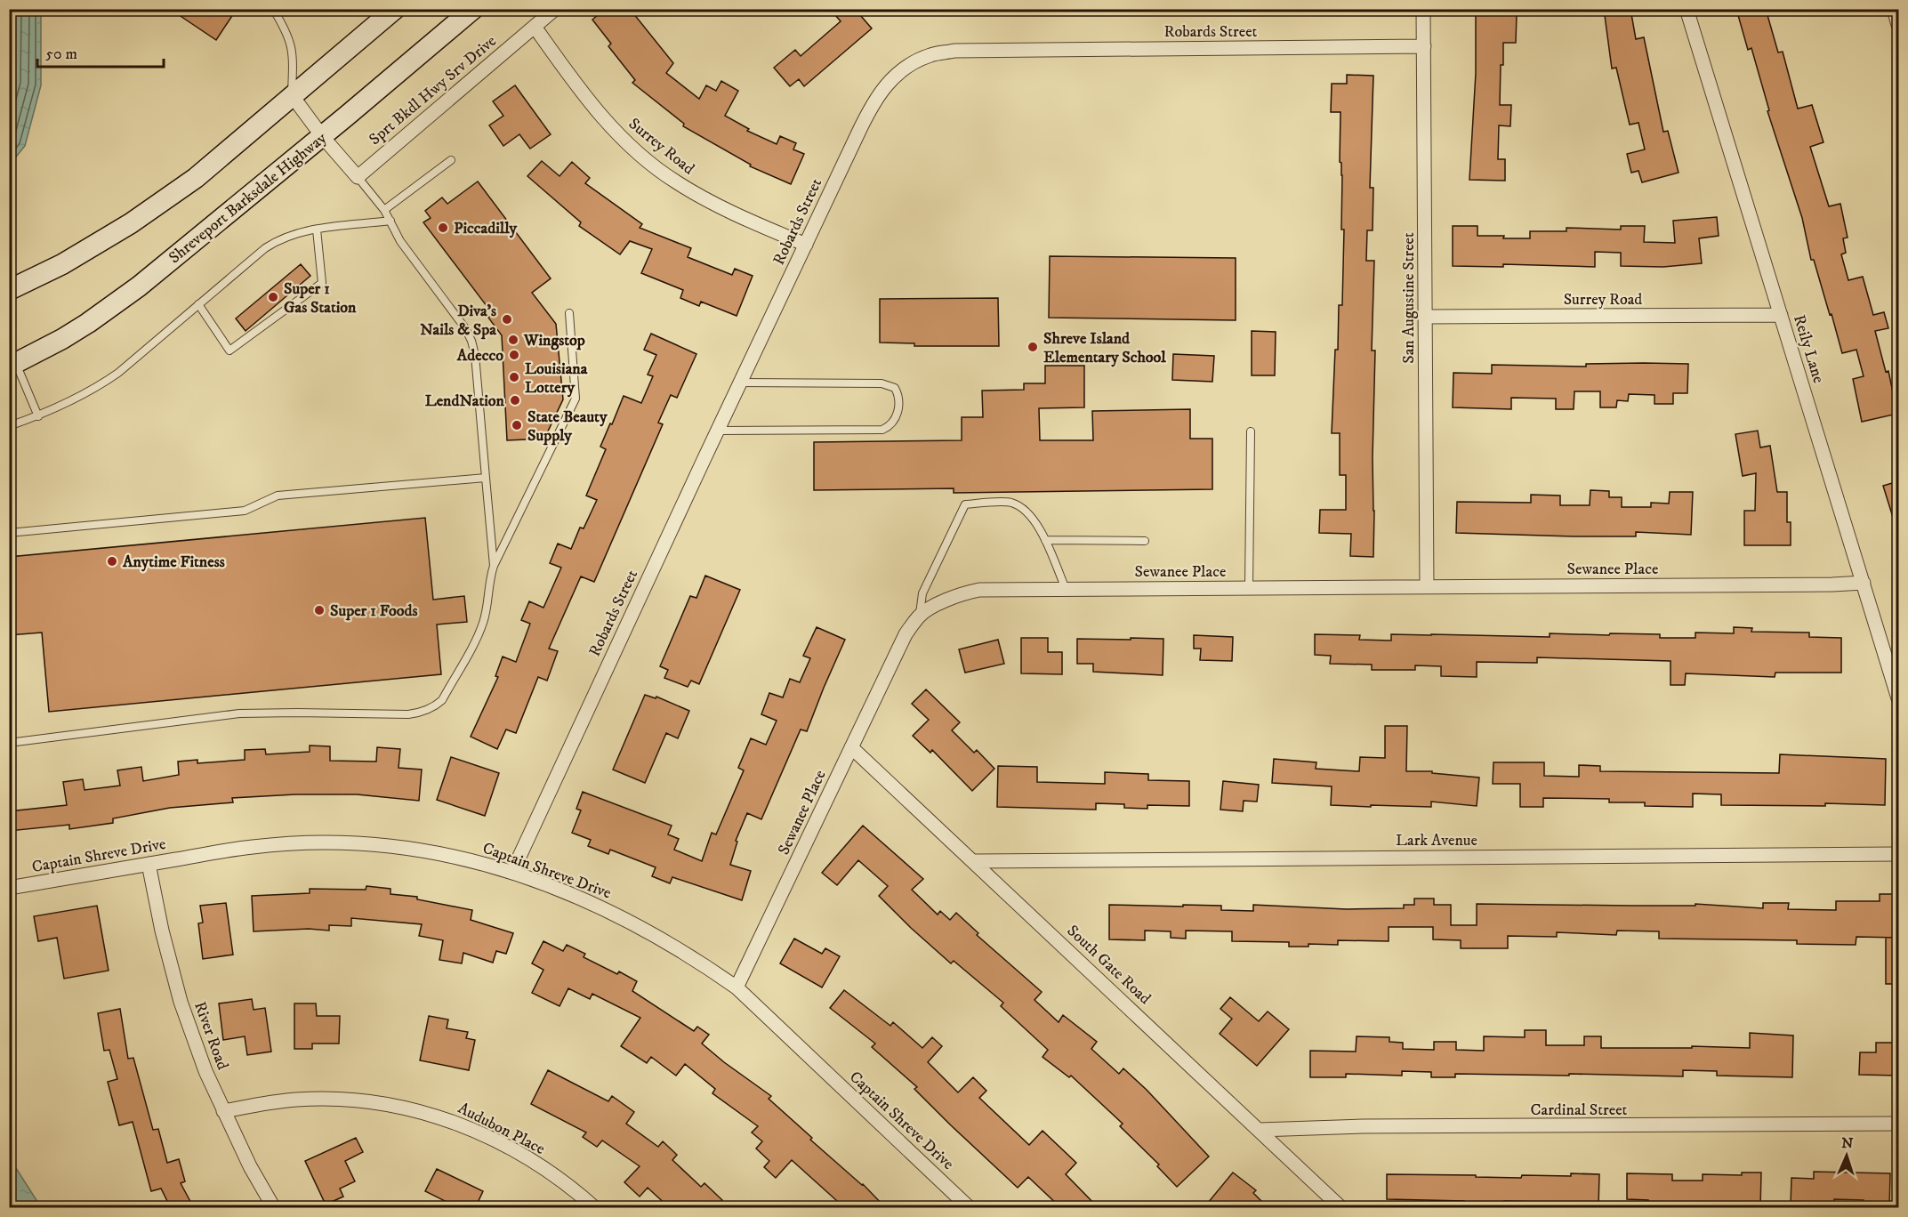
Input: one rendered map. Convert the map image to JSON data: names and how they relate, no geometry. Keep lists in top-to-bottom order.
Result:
{
  "streets": {
    "main road": ["Shreveport Barksdale Highway"],
    "street": [
      "Robards Street",
      "Sprt Bkdl Hwy Srv Drive",
      "Surrey Road",
      "San Augustine Street",
      "Reily Lane",
      "Sewanee Place",
      "Lark Avenue",
      "Captain Shreve Drive",
      "South Gate Road",
      "River Road",
      "Cardinal Street",
      "Audubon Place"
    ]
  },
  "crossings": [
    ["Robards Street", "Surrey Road"],
    ["Robards Street", "San Augustine Street"],
    ["Robards Street", "Captain Shreve Drive"],
    ["Sprt Bkdl Hwy Srv Drive", "Surrey Road"],
    ["Surrey Road", "San Augustine Street"],
    ["Surrey Road", "Reily Lane"],
    ["San Augustine Street", "Sewanee Place"],
    ["Reily Lane", "Sewanee Place"],
    ["Sewanee Place", "Captain Shreve Drive"],
    ["Sewanee Place", "South Gate Road"],
    ["Lark Avenue", "South Gate Road"],
    ["Captain Shreve Drive", "River Road"],
    ["South Gate Road", "Cardinal Street"],
    ["River Road", "Audubon Place"]
  ],
  "places": [
    "Piccadilly",
    "Super 1 Gas Station",
    "Diva's Nails & Spa",
    "Wingstop",
    "Shreve Island Elementary School",
    "Adecco",
    "Louisiana Lottery",
    "LendNation",
    "State Beauty Supply",
    "Anytime Fitness",
    "Super 1 Foods"
  ],
  "scale_bar": "50 m",
  "north": "top"
}
